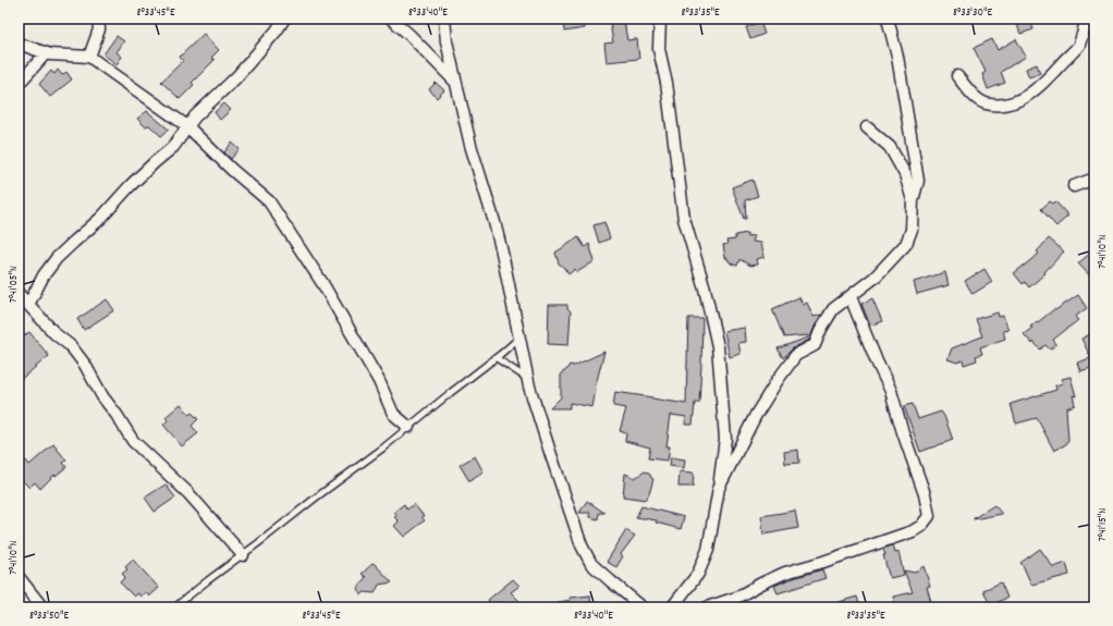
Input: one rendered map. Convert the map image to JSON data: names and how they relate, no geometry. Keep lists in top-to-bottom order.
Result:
{
  "coordinates": [
    "8°33'45\"E",
    "8°33'40\"E",
    "8°33'35\"E",
    "8°33'30\"E",
    "7°41'10\"N",
    "7°41'05\"N",
    "7°41'15\"N",
    "8°33'50\"E"
  ]
}
